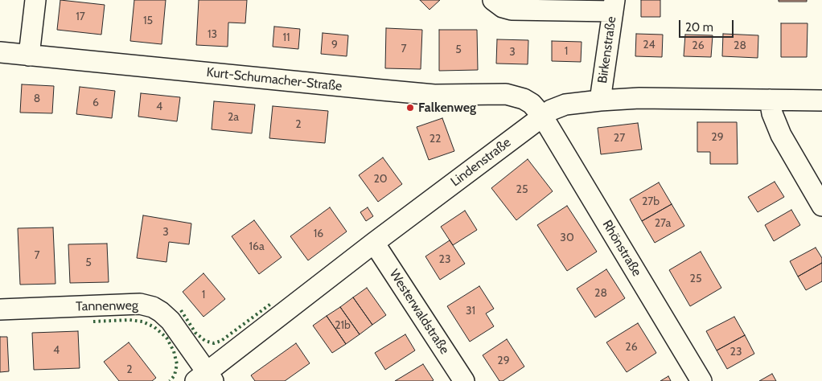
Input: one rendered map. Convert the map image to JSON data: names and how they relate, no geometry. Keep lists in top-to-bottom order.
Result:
{
  "streets": {
    "street": [
      "Birkenstraße",
      "Kurt-Schumacher-Straße",
      "Lindenstraße",
      "Rhönstraße",
      "Tannenweg",
      "Westerwaldstraße"
    ]
  },
  "crossings": [
    ["Birkenstraße", "Lindenstraße"],
    ["Kurt-Schumacher-Straße", "Lindenstraße"],
    ["Kurt-Schumacher-Straße", "Rhönstraße"],
    ["Lindenstraße", "Rhönstraße"],
    ["Lindenstraße", "Tannenweg"],
    ["Lindenstraße", "Westerwaldstraße"]
  ],
  "places": ["Falkenweg"],
  "house_numbers": [
    "17",
    "15",
    "13",
    "11",
    "9",
    "24",
    "26",
    "28",
    "7",
    "5",
    "1",
    "3",
    "8",
    "6",
    "4",
    "2a",
    "2",
    "29",
    "27",
    "22",
    "20",
    "25",
    "27b",
    "27a",
    "3",
    "16",
    "30",
    "16a",
    "7",
    "23",
    "5",
    "25",
    "28",
    "1",
    "31",
    "21b",
    "26",
    "4",
    "23",
    "29",
    "2"
  ],
  "scale_bar": "20 m"
}
